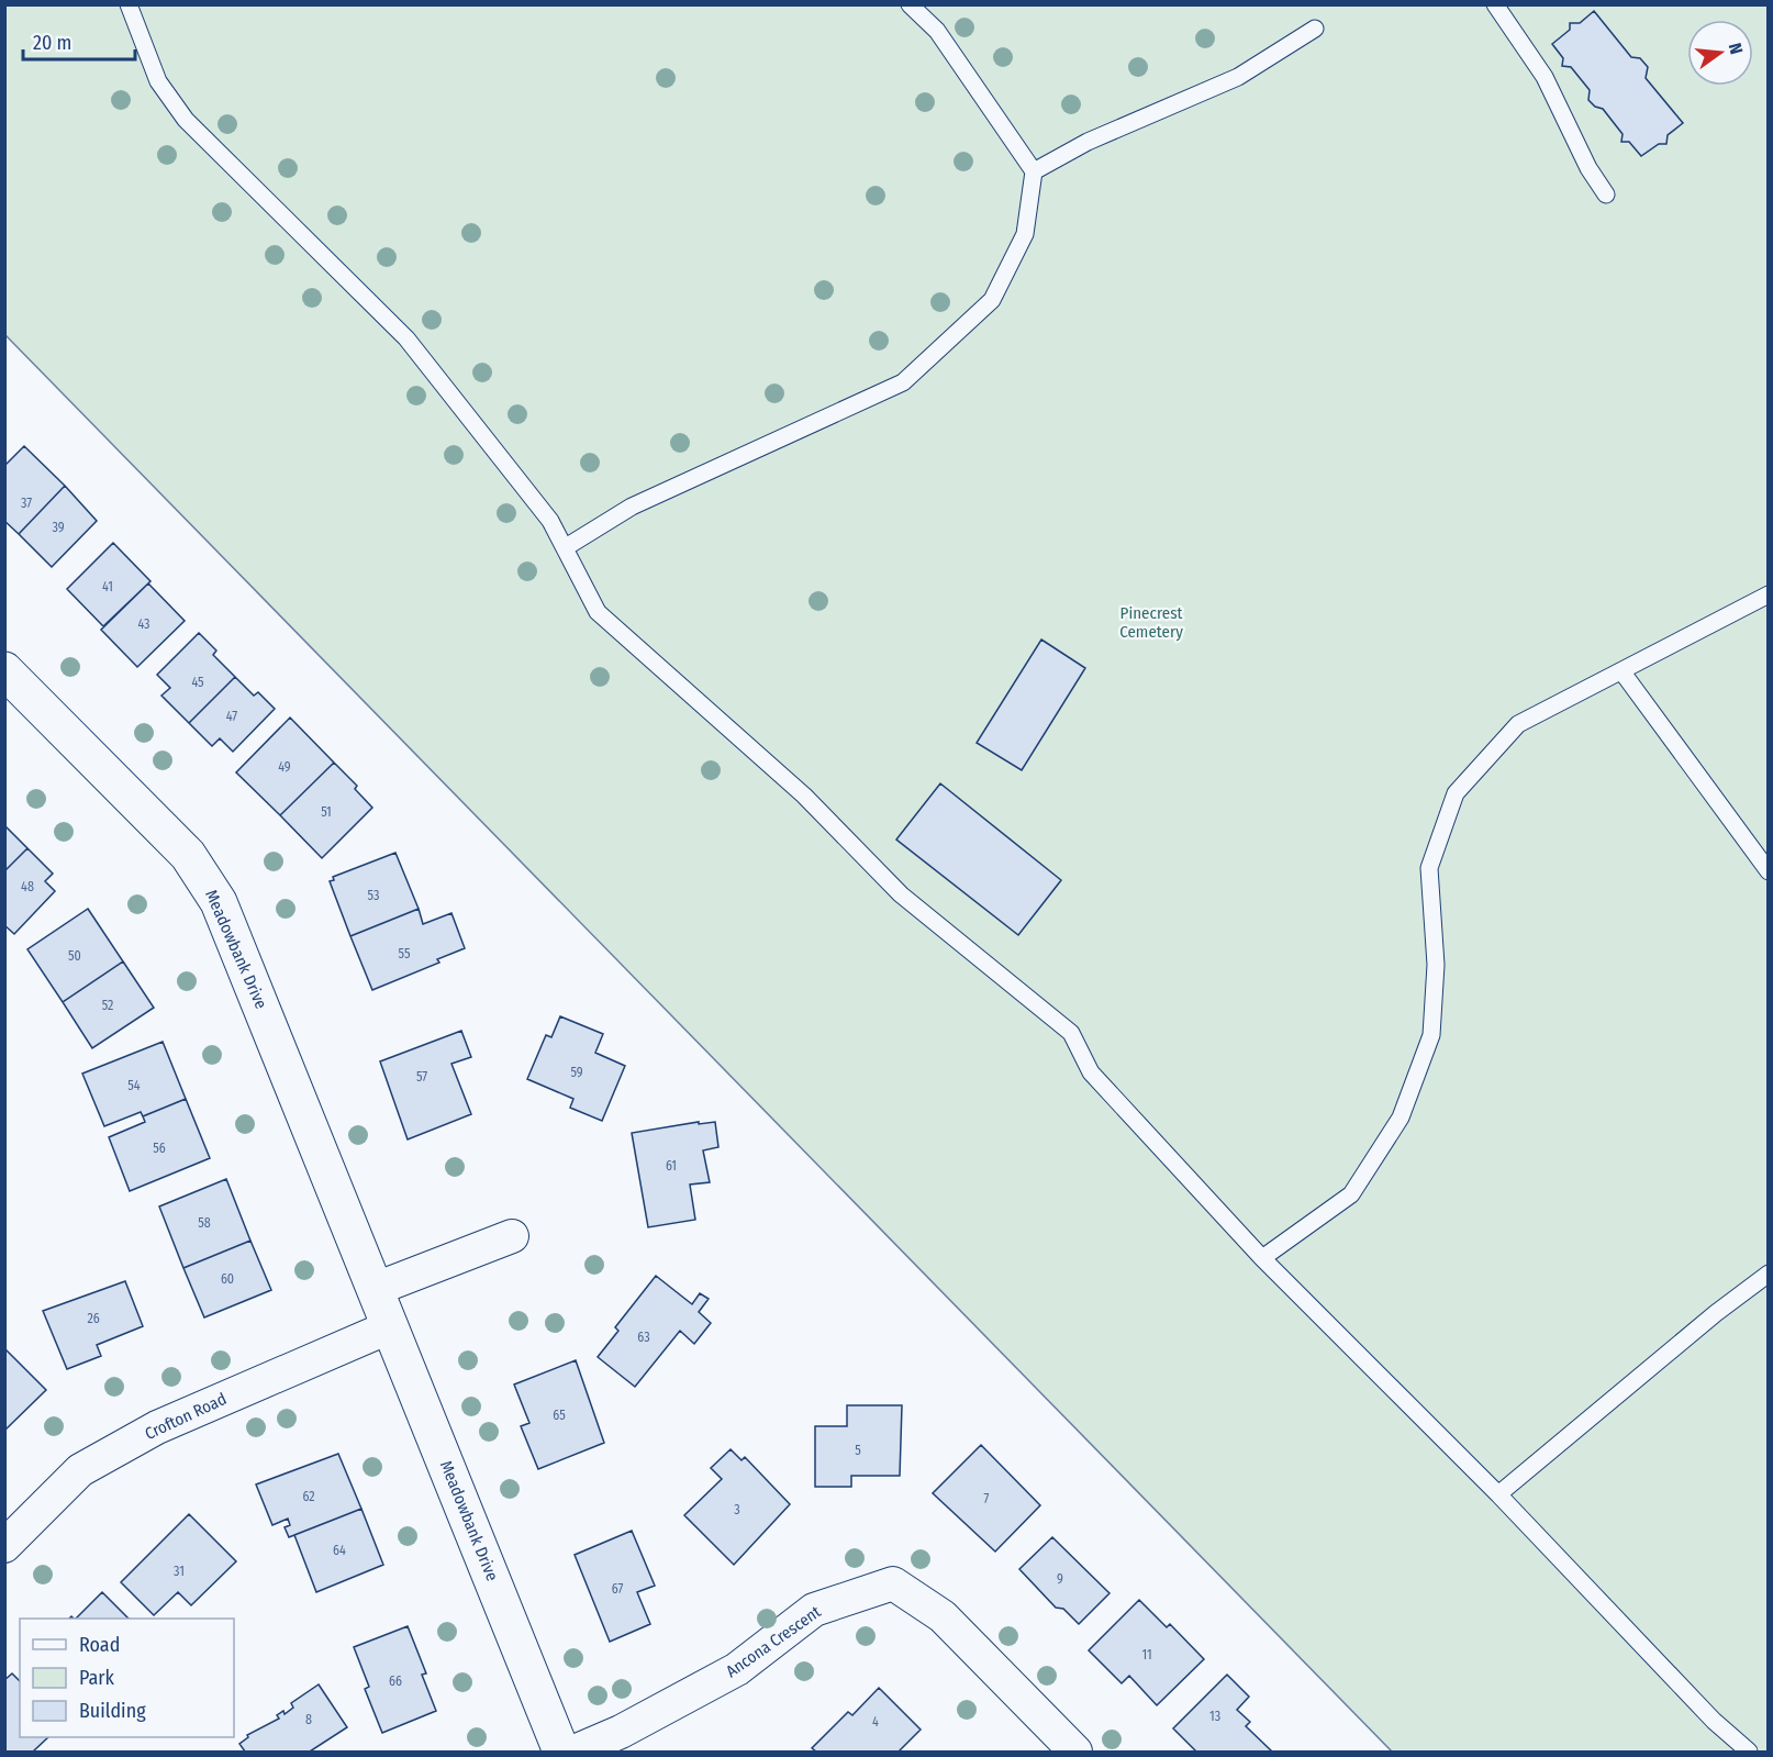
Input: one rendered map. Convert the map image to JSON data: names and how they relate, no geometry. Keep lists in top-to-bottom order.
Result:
{
  "streets": {
    "street": ["Meadowbank Drive", "Crofton Road", "Ancona Crescent"]
  },
  "crossings": [
    ["Meadowbank Drive", "Crofton Road"]
  ],
  "parks": ["Pinecrest Cemetery"],
  "house_numbers": [
    "37",
    "39",
    "41",
    "43",
    "45",
    "47",
    "49",
    "51",
    "48",
    "53",
    "55",
    "50",
    "52",
    "59",
    "57",
    "54",
    "56",
    "61",
    "58",
    "60",
    "26",
    "63",
    "65",
    "5",
    "62",
    "7",
    "3",
    "64",
    "31",
    "9",
    "67",
    "11",
    "66",
    "13",
    "8",
    "4"
  ],
  "legend": ["Road", "Park", "Building"],
  "scale_bar": "20 m",
  "north": "right"
}
